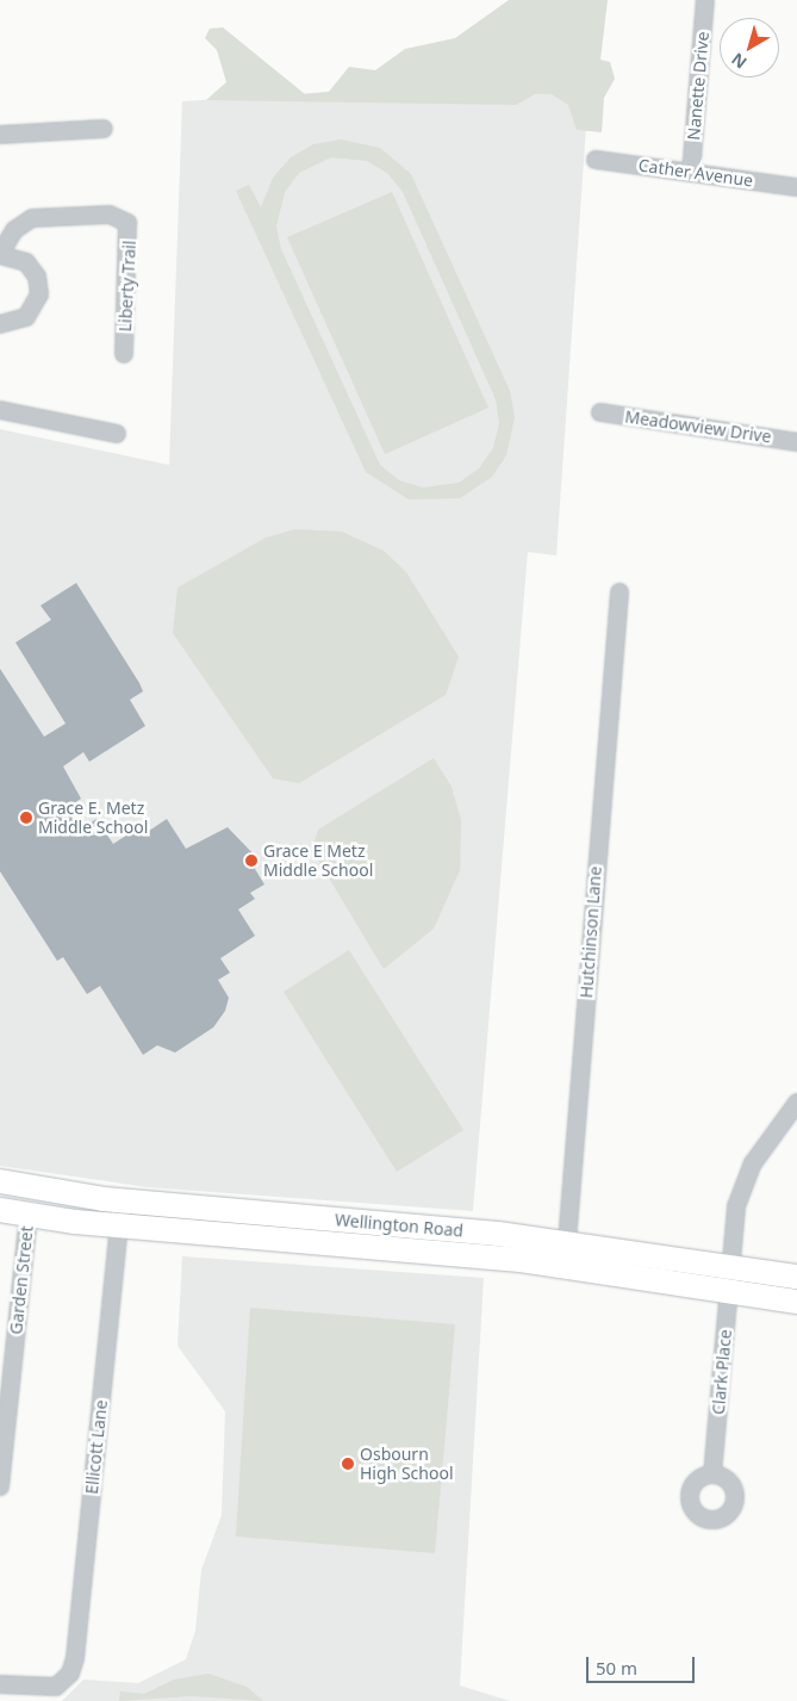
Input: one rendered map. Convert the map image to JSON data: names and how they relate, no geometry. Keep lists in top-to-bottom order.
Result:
{
  "streets": {
    "main road": ["Wellington Road"],
    "street": [
      "Nanette Drive",
      "Cather Avenue",
      "Liberty Trail",
      "Meadowview Drive",
      "Hutchinson Lane",
      "Garden Street",
      "Clark Place",
      "Ellicott Lane"
    ]
  },
  "crossings": [
    ["Nanette Drive", "Cather Avenue"],
    ["Hutchinson Lane", "Wellington Road"],
    ["Wellington Road", "Garden Street"],
    ["Wellington Road", "Clark Place"],
    ["Wellington Road", "Ellicott Lane"]
  ],
  "places": ["Grace E. Metz Middle School", "Grace E Metz Middle School", "Osbourn High School"],
  "scale_bar": "50 m",
  "north": "bottom left"
}
